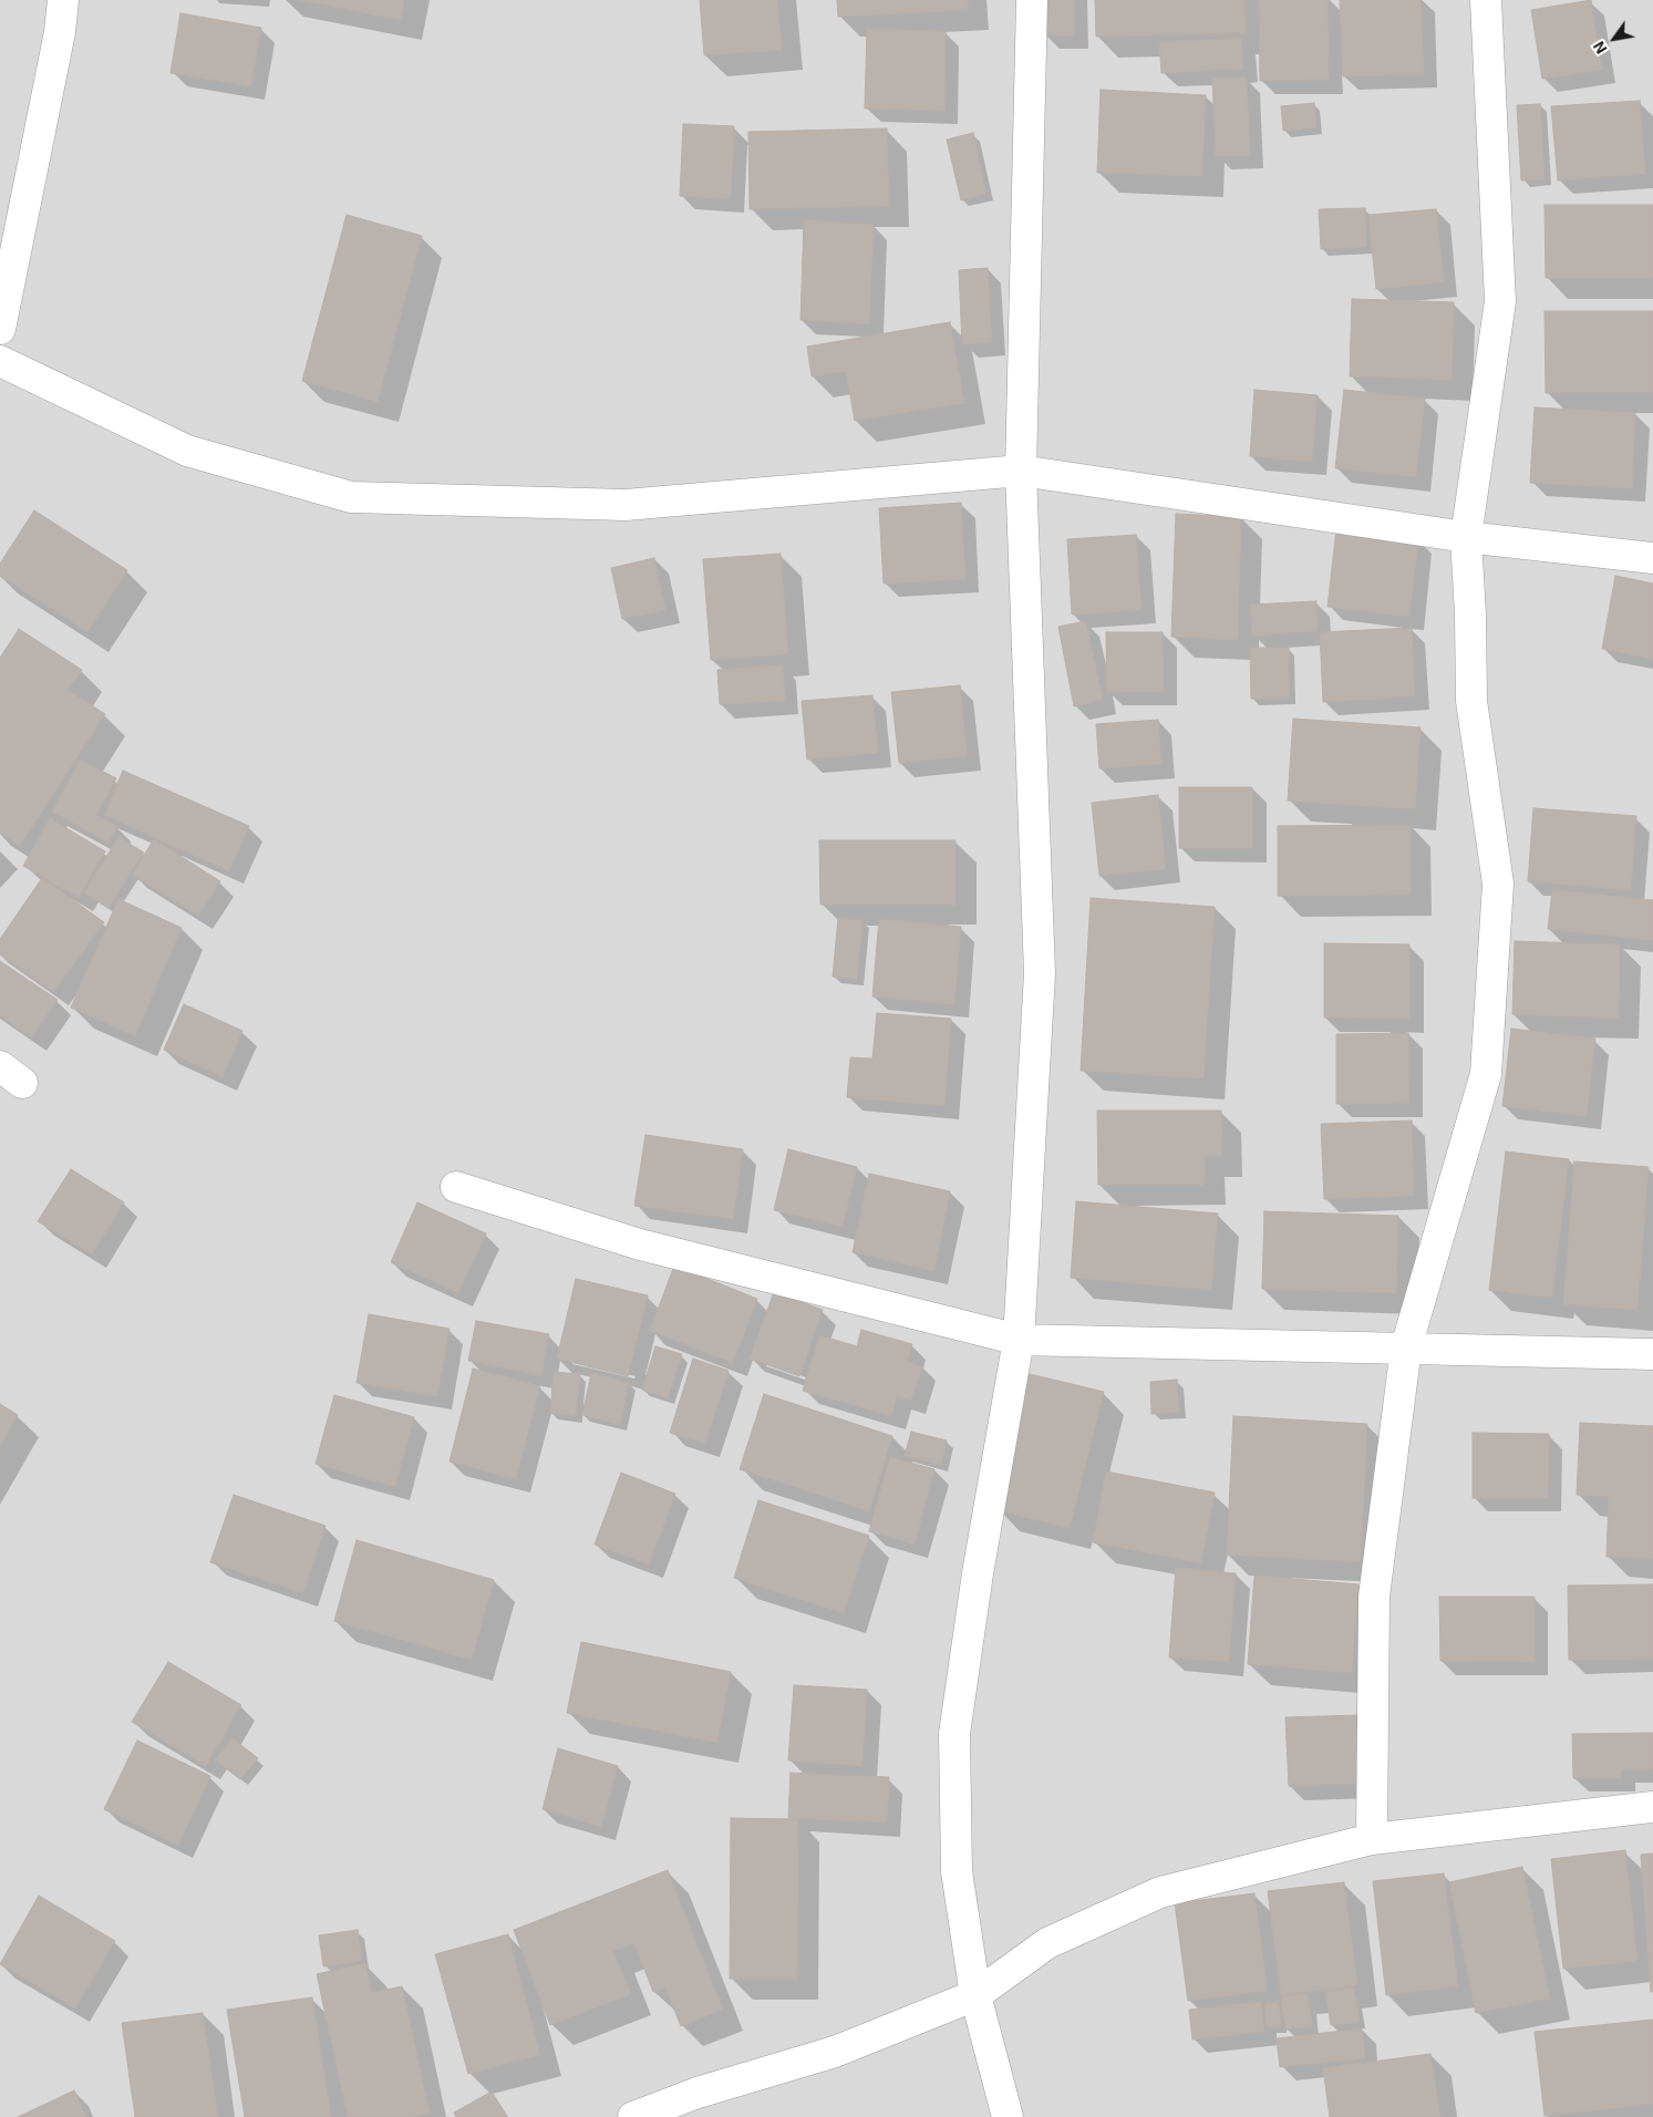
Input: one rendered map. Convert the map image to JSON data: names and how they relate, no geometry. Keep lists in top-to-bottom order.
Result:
{
  "north": "bottom left"
}
